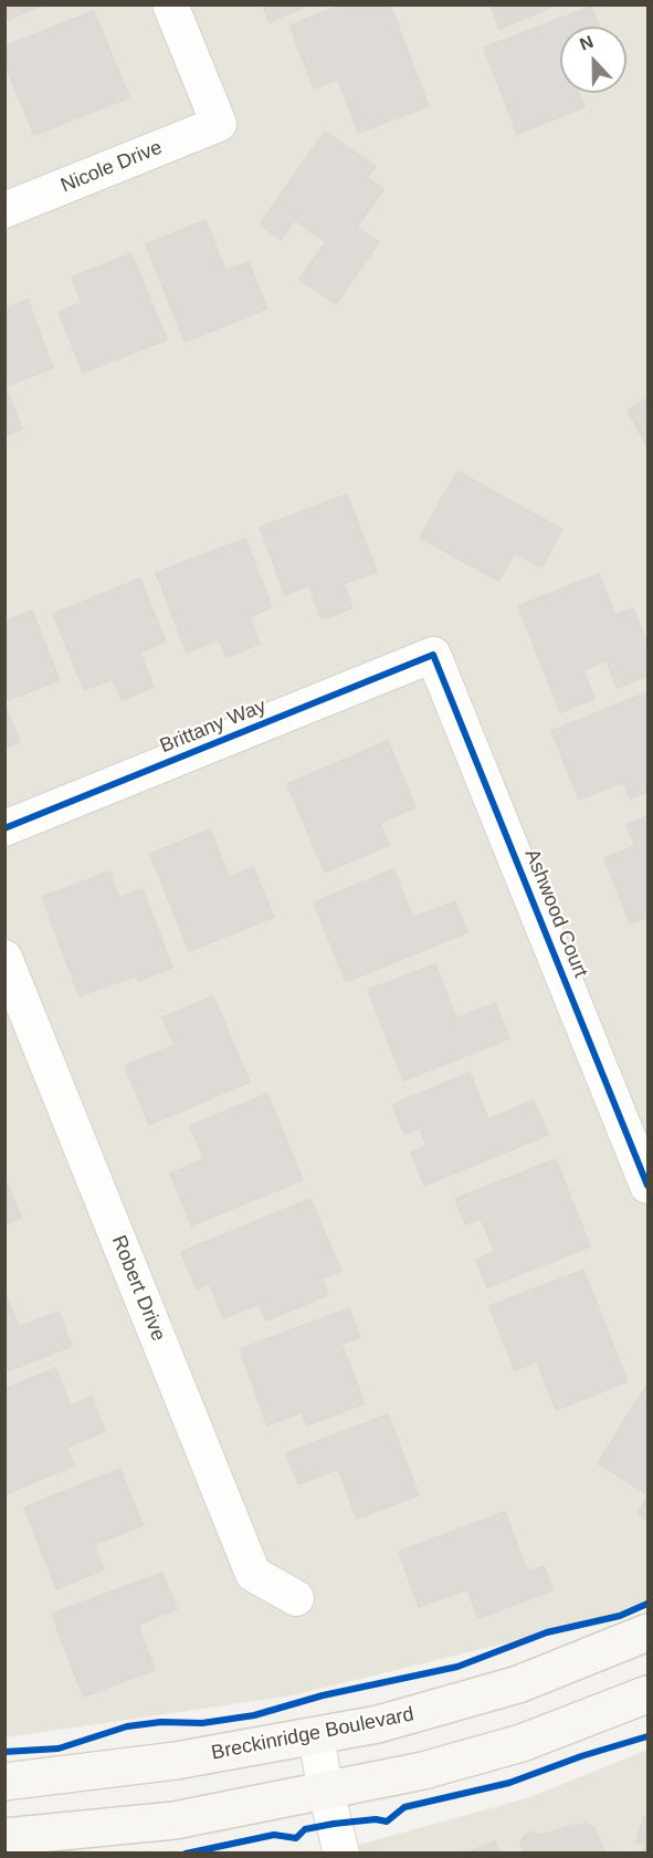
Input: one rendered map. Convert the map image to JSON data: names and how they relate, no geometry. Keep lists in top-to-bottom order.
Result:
{
  "streets": {
    "street": [
      "Nicole Drive",
      "Brittany Way",
      "Ashwood Court",
      "Robert Drive",
      "Breckinridge Boulevard"
    ]
  },
  "crossings": [
    ["Brittany Way", "Ashwood Court"]
  ],
  "north": "top"
}
